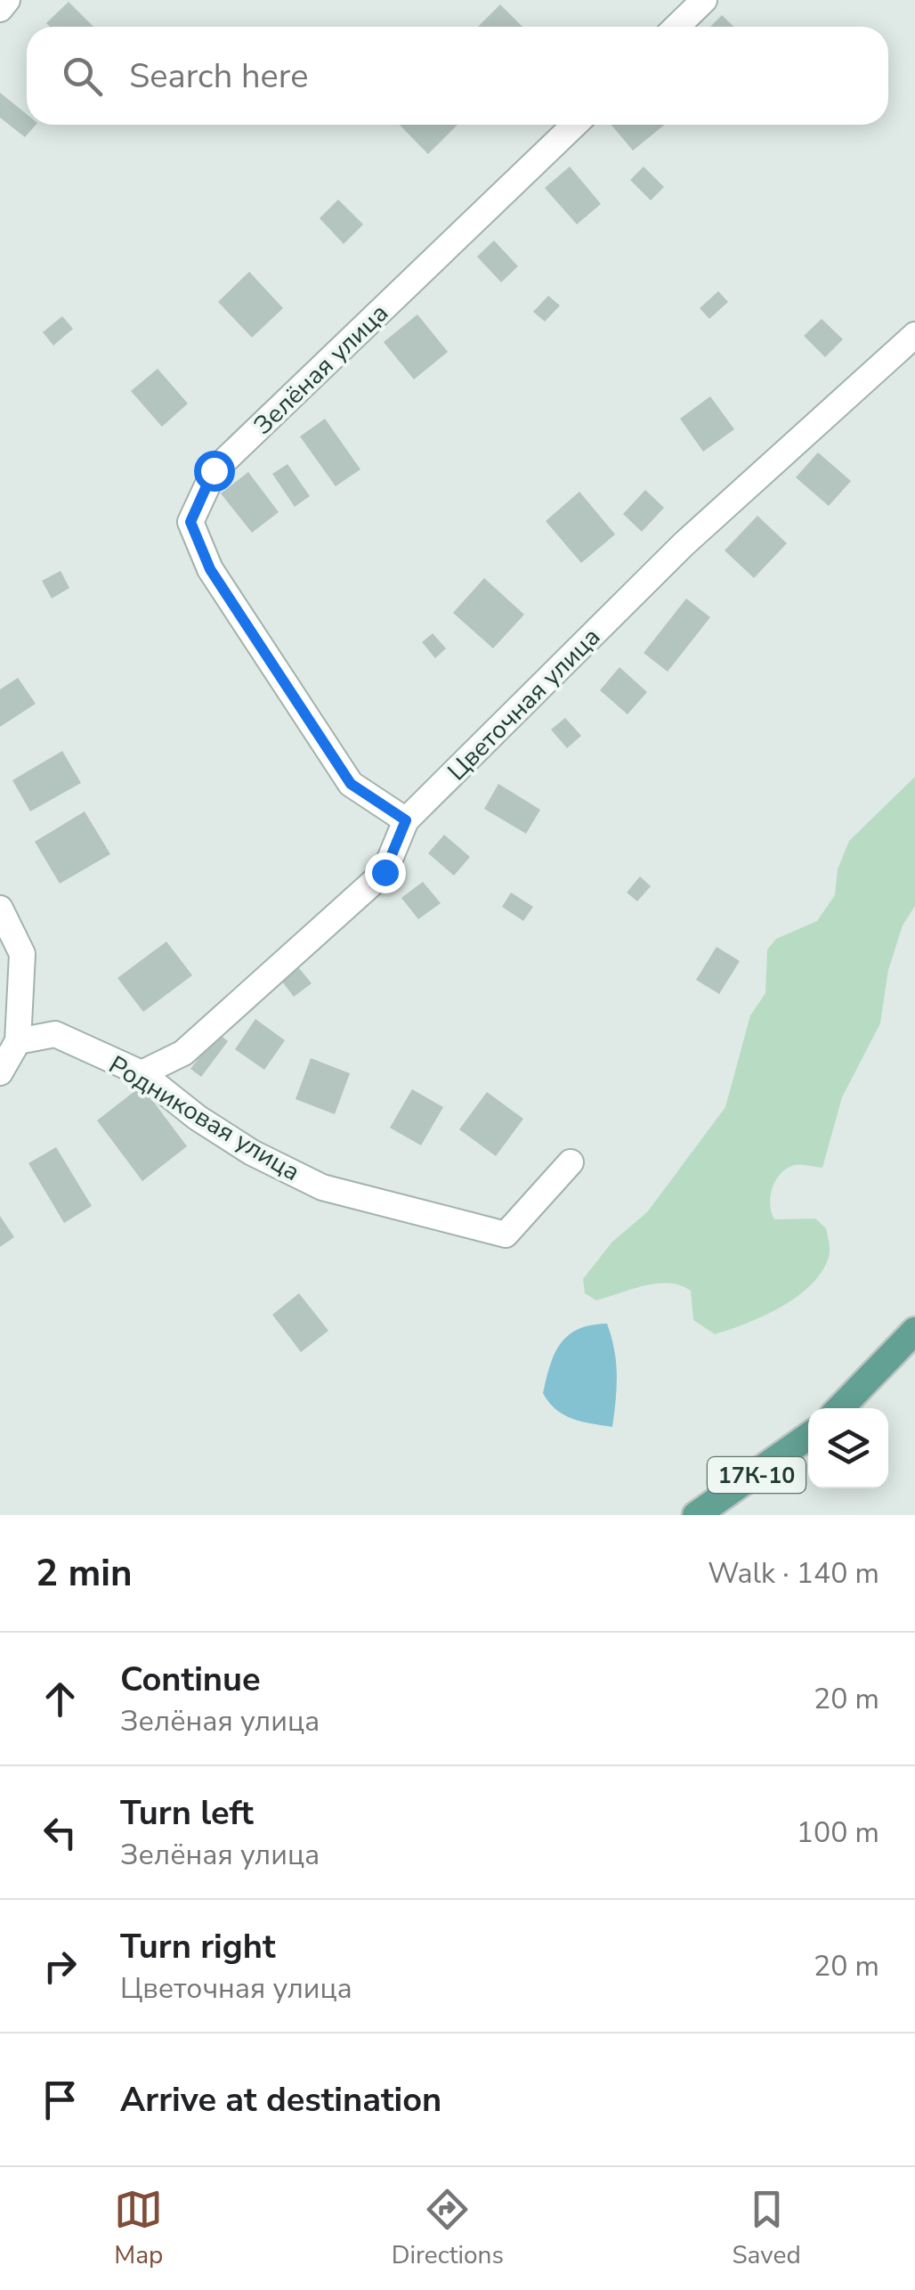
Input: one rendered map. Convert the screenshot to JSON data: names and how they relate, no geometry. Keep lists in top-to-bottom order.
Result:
{
  "streets": {
    "main road": ["17К-10"],
    "street": ["Зелёная улица", "Цветочная улица", "Родниковая улица"]
  },
  "crossings": [
    ["Зелёная улица", "Цветочная улица"],
    ["Цветочная улица", "Родниковая улица"]
  ],
  "page": {
    "search": "Search here",
    "heading": ["2 min", "Walk · 140 m"],
    "list": [
      ["Continue", "Зелёная улица", "20 m"],
      ["Turn left", "Зелёная улица", "100 m"],
      ["Turn right", "Цветочная улица", "20 m"],
      "Arrive at destination"
    ],
    "nav": ["Map", "Directions", "Saved"]
  }
}
